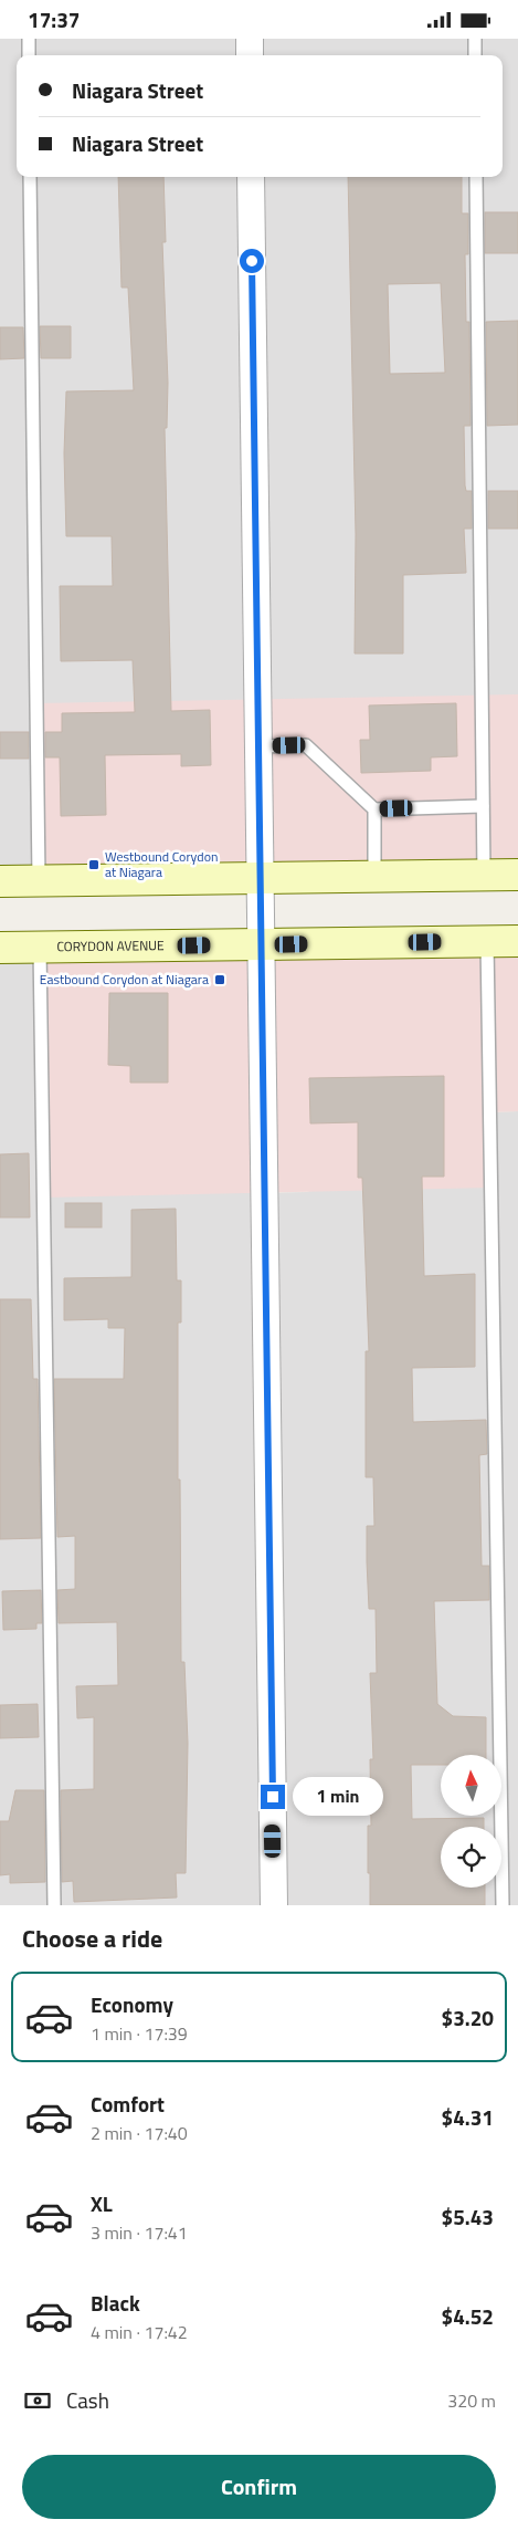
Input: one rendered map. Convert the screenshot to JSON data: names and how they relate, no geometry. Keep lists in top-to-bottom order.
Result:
{
  "streets": {
    "main road": ["CORYDON AVENUE"]
  },
  "places": {
    "transit": ["Westbound Corydon at Niagara", "Eastbound Corydon at Niagara"]
  },
  "north": "top",
  "page": {
    "status": "17:37",
    "banner": ["Niagara Street", "Niagara Street"],
    "bubble": "1 min",
    "heading": "Choose a ride",
    "list": [
      {
        "name": "Economy",
        "note": "1 min · 17:39",
        "value": "$3.20"
      },
      {
        "name": "Comfort",
        "note": "2 min · 17:40",
        "value": "$4.31"
      },
      {
        "name": "XL",
        "note": "3 min · 17:41",
        "value": "$5.43"
      },
      {
        "name": "Black",
        "note": "4 min · 17:42",
        "value": "$4.52"
      }
    ],
    "pay": ["Cash", "320 m"],
    "buttons": "Confirm"
  }
}
